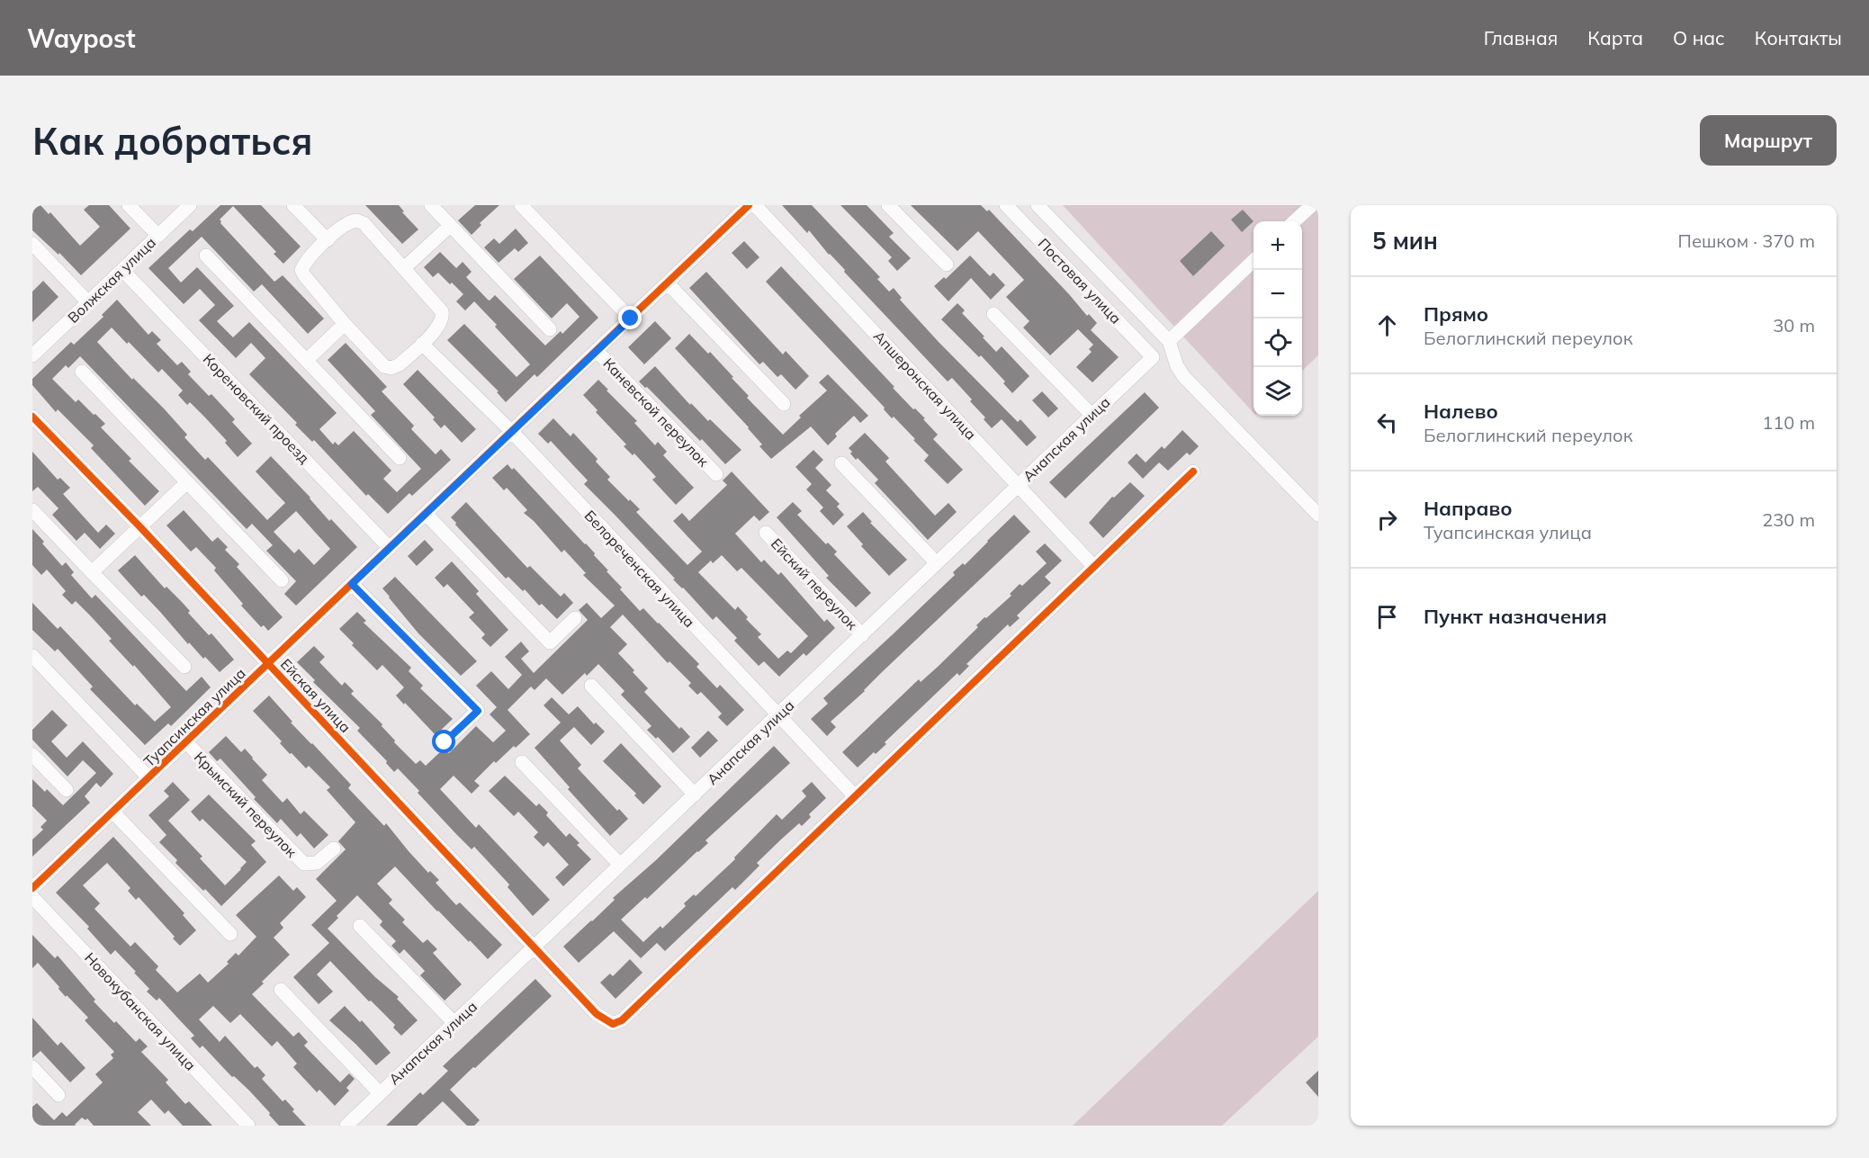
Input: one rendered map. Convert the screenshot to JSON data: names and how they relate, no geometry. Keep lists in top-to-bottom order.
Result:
{
  "streets": {
    "street": [
      "Волжская улица",
      "Постовая улица",
      "Апшеронская улица",
      "Кореновский проезд",
      "Каневской переулок",
      "Анапская улица",
      "Белореченская улица",
      "Ейский переулок",
      "Ейская улица",
      "Туапсинская улица",
      "Крымский переулок",
      "Новокубанская улица"
    ]
  },
  "crossings": [
    ["Волжская улица", "Кореновский проезд"],
    ["Постовая улица", "Анапская улица"],
    ["Апшеронская улица", "Анапская улица"],
    ["Кореновский проезд", "Туапсинская улица"],
    ["Каневской переулок", "Туапсинская улица"],
    ["Анапская улица", "Белореченская улица"],
    ["Анапская улица", "Ейский переулок"],
    ["Анапская улица", "Ейская улица"],
    ["Белореченская улица", "Ейская улица"],
    ["Белореченская улица", "Туапсинская улица"],
    ["Ейская улица", "Туапсинская улица"],
    ["Туапсинская улица", "Крымский переулок"]
  ],
  "page": {
    "header": "Waypost",
    "nav": [
      "Главная",
      "Карта",
      "О нас",
      "Контакты"
    ],
    "buttons": "Маршрут",
    "title": "Как добраться",
    "heading": ["5 мин", "Пешком · 370 m"],
    "map_buttons": ["+", "−"],
    "list": [
      ["Прямо", "Белоглинский переулок", "30 m"],
      ["Налево", "Белоглинский переулок", "110 m"],
      ["Направо", "Туапсинская улица", "230 m"],
      "Пункт назначения"
    ]
  }
}
